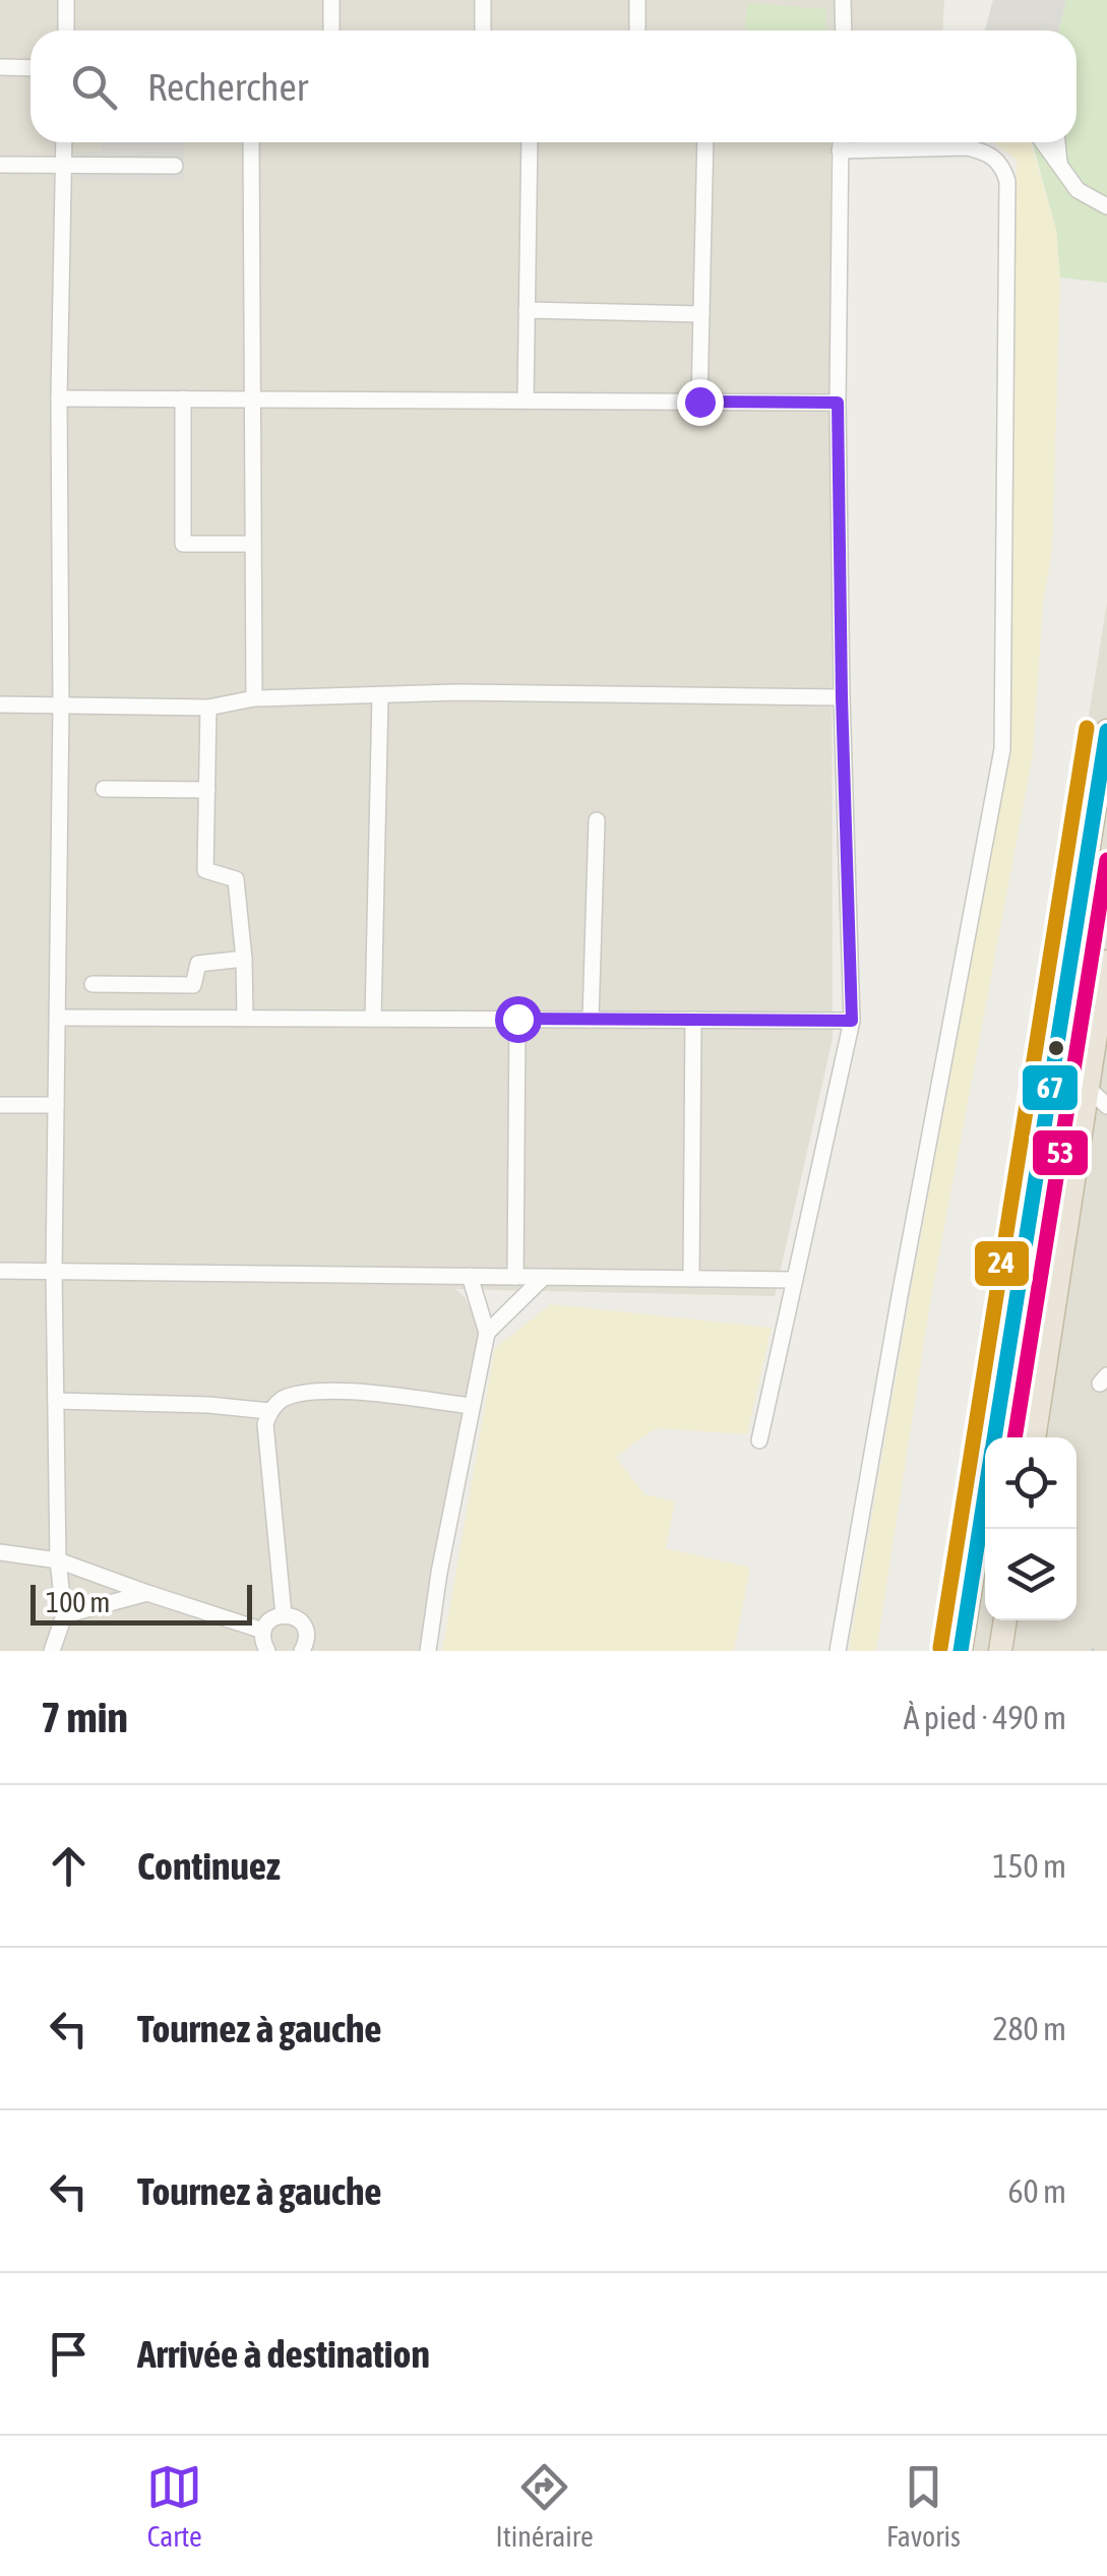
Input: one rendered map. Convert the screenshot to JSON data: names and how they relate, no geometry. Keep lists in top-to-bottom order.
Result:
{
  "lines": ["transit line 24", "transit line 67", "transit line 53"],
  "scale_bar": "100 m",
  "page": {
    "search": "Rechercher",
    "scale": "100 m",
    "heading": ["7 min", "À pied · 490 m"],
    "list": [
      ["Continuez", "150 m"],
      ["Tournez à gauche", "280 m"],
      ["Tournez à gauche", "60 m"],
      "Arrivée à destination"
    ],
    "nav": ["Carte", "Itinéraire", "Favoris"]
  }
}
